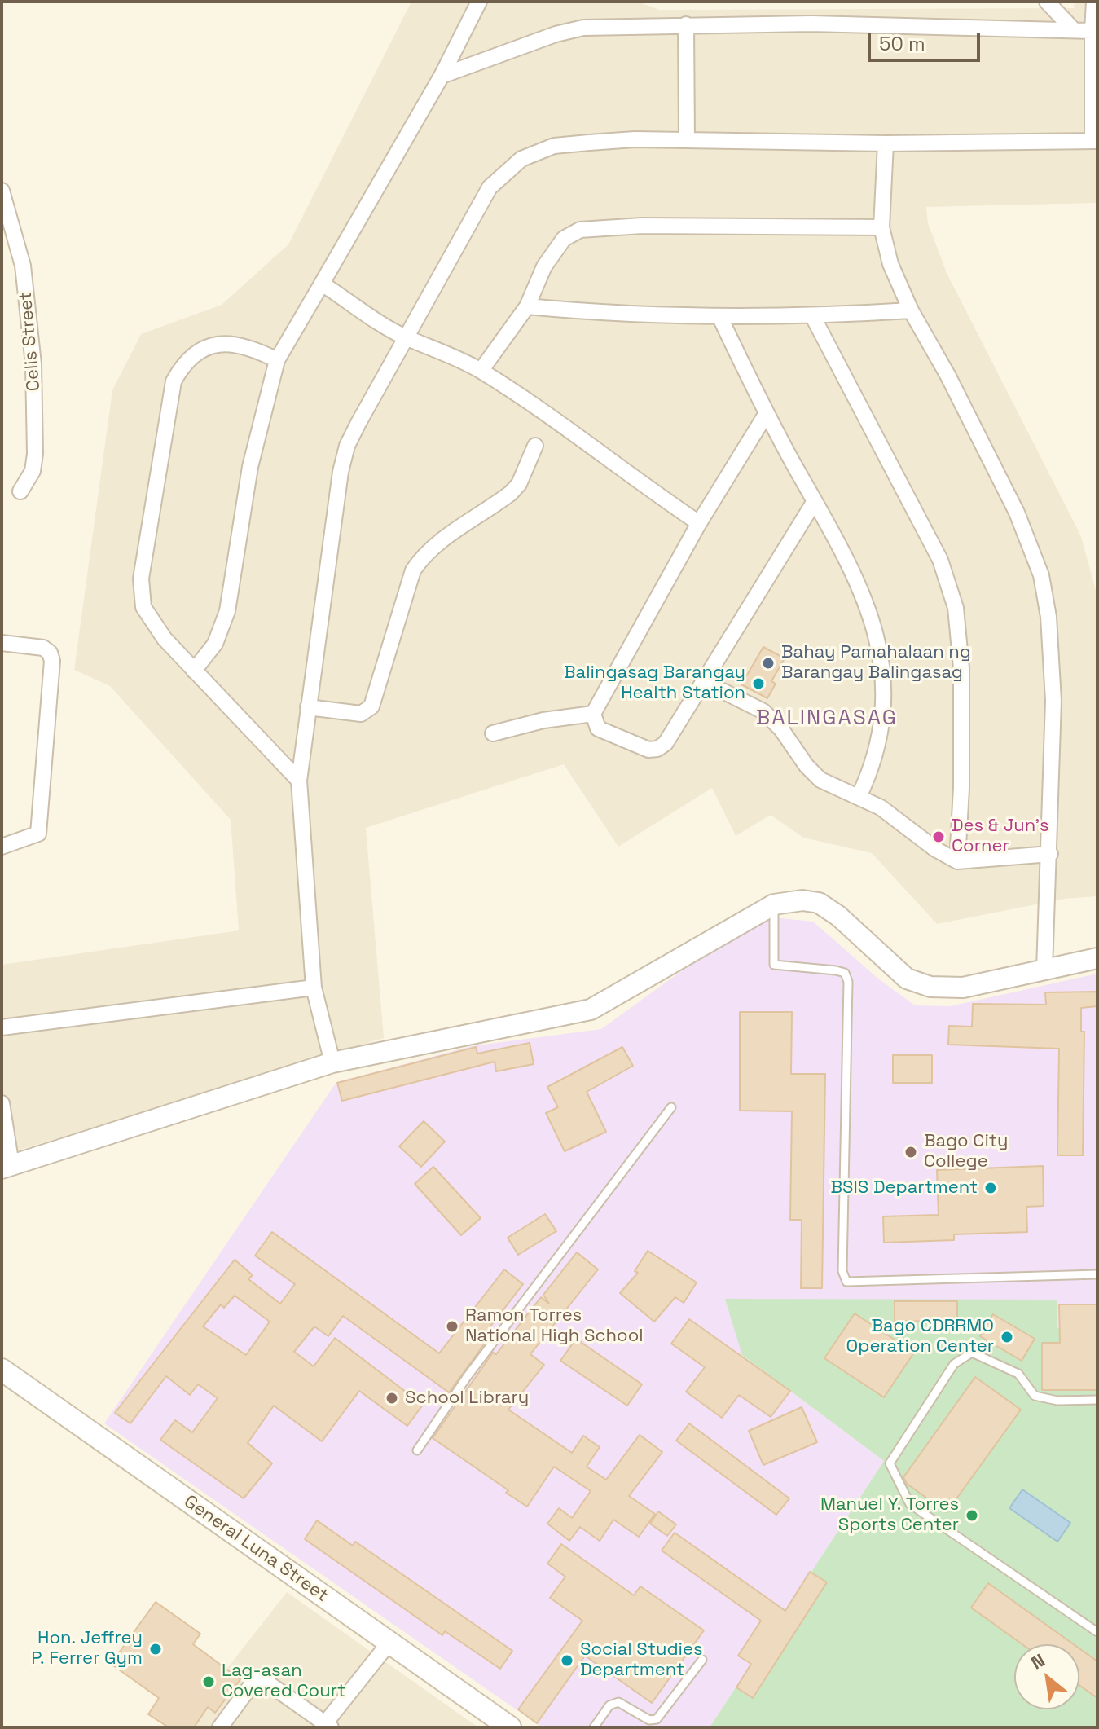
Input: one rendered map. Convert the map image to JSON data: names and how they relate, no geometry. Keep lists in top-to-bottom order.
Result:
{
  "streets": {
    "main road": ["General Luna Street"],
    "street": ["Celis Street"]
  },
  "districts": ["BALINGASAG"],
  "places": [
    "Bahay Pamahalaan ng Barangay Balingasag",
    "Balingasag Barangay Health Station",
    "Des & Jun’s Corner",
    "Bago City College",
    "BSIS Department",
    "Ramon Torres National High School",
    "Bago CDRRMO Operation Center",
    "School Library",
    "Manuel Y. Torres Sports Center",
    "Hon. Jeffrey P. Ferrer Gym",
    "Social Studies Department",
    "Lag-asan Covered Court"
  ],
  "scale_bar": "50 m",
  "north": "top left"
}
